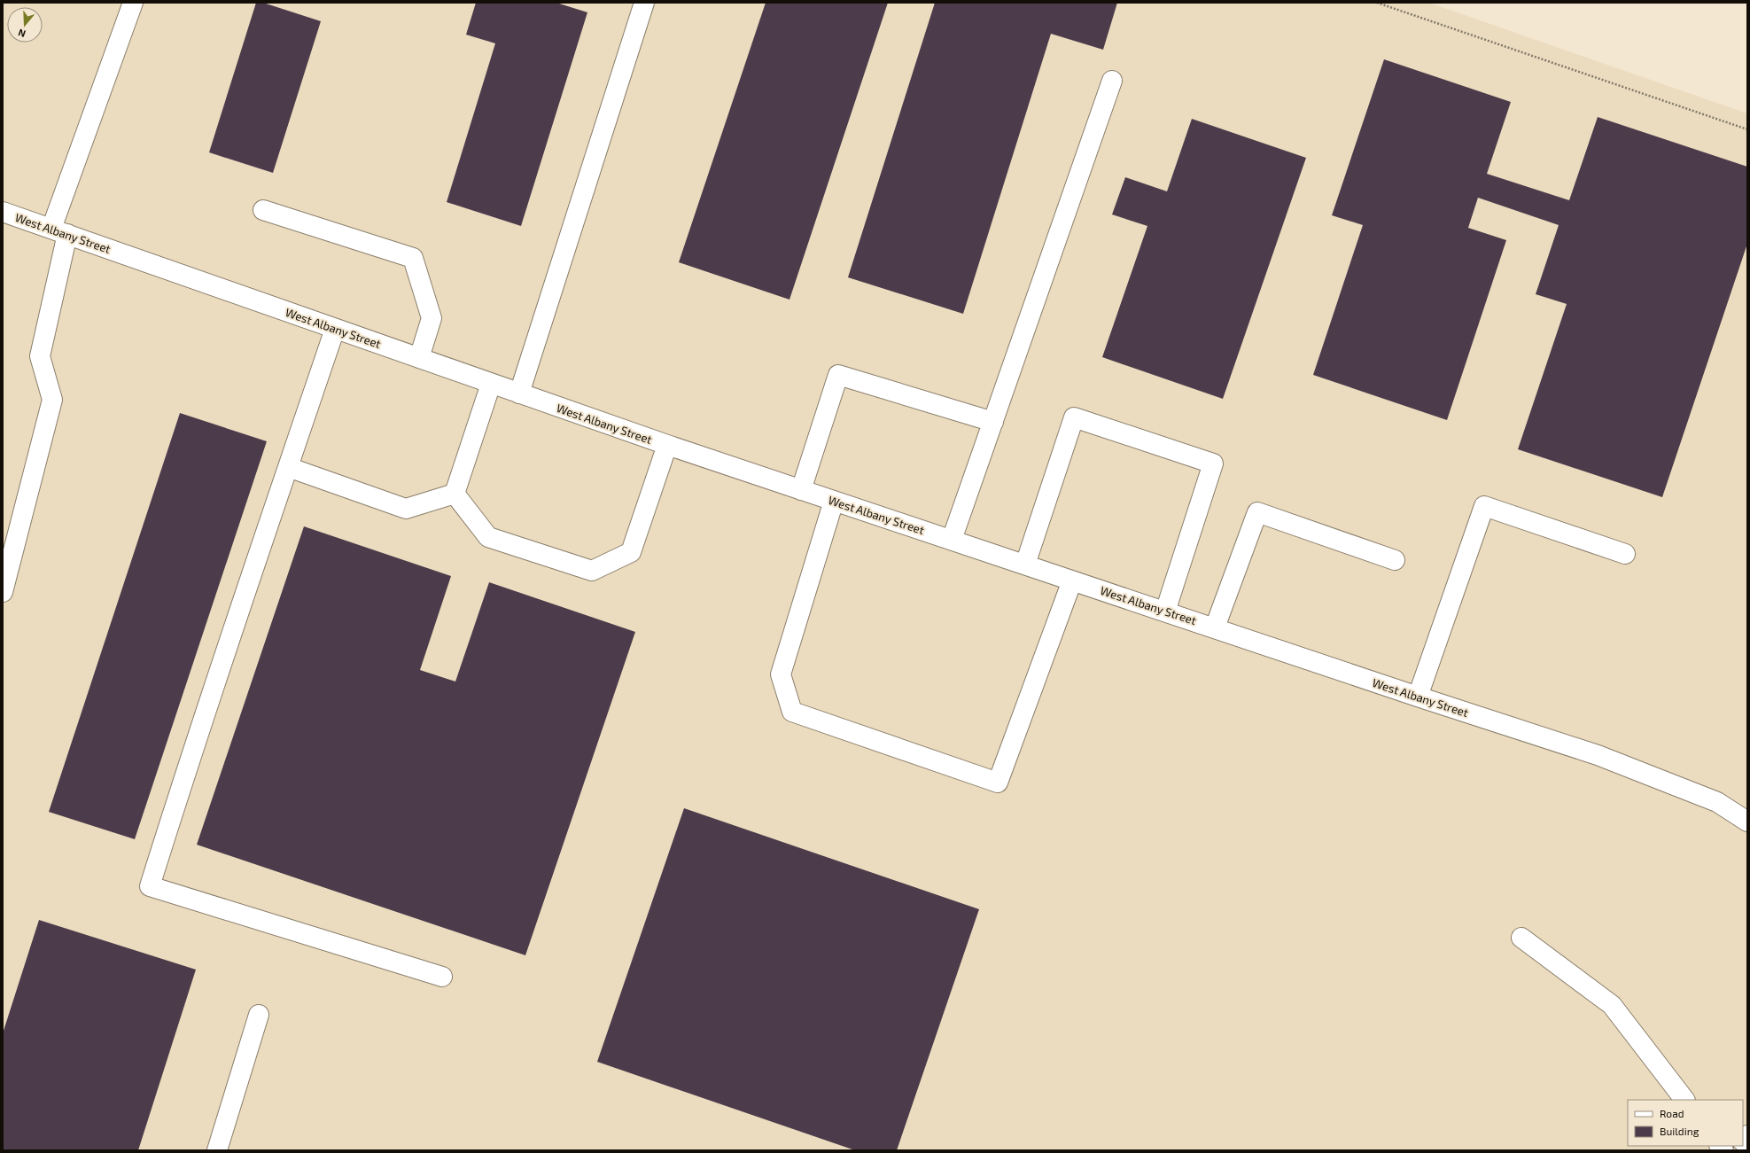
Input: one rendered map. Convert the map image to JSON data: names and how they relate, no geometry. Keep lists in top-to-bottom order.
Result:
{
  "streets": {
    "street": ["West Albany Street"]
  },
  "legend": ["Road", "Building"],
  "north": "bottom"
}
